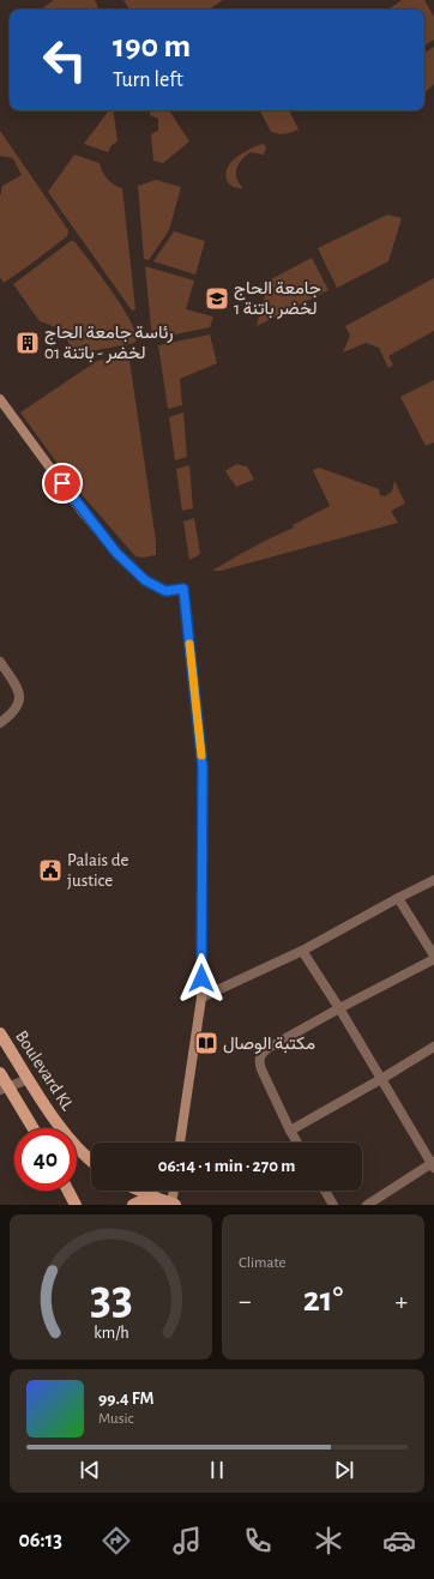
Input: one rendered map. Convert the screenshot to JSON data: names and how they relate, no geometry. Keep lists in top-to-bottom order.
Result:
{
  "streets": {
    "main road": ["Boulevard KL"]
  },
  "places": {
    "school or university": ["جامعة الحاج لخضر باتنة 1"],
    "building": ["رئاسة جامعة الحاج لخضر - باتنة 01"],
    "public building": ["Palais de justice"],
    "library": ["مكتبة الوصال"]
  },
  "page": {
    "turn": ["190 m", "Turn left"],
    "limit": "40",
    "trip": "06:14 · 1 min · 270 m",
    "tile": "Climate",
    "heat": ["−", "21°", "+"],
    "song": ["99.4 FM", "Music"],
    "tabs": "06:13",
    "gauge": ["33", "km/h"]
  }
}
